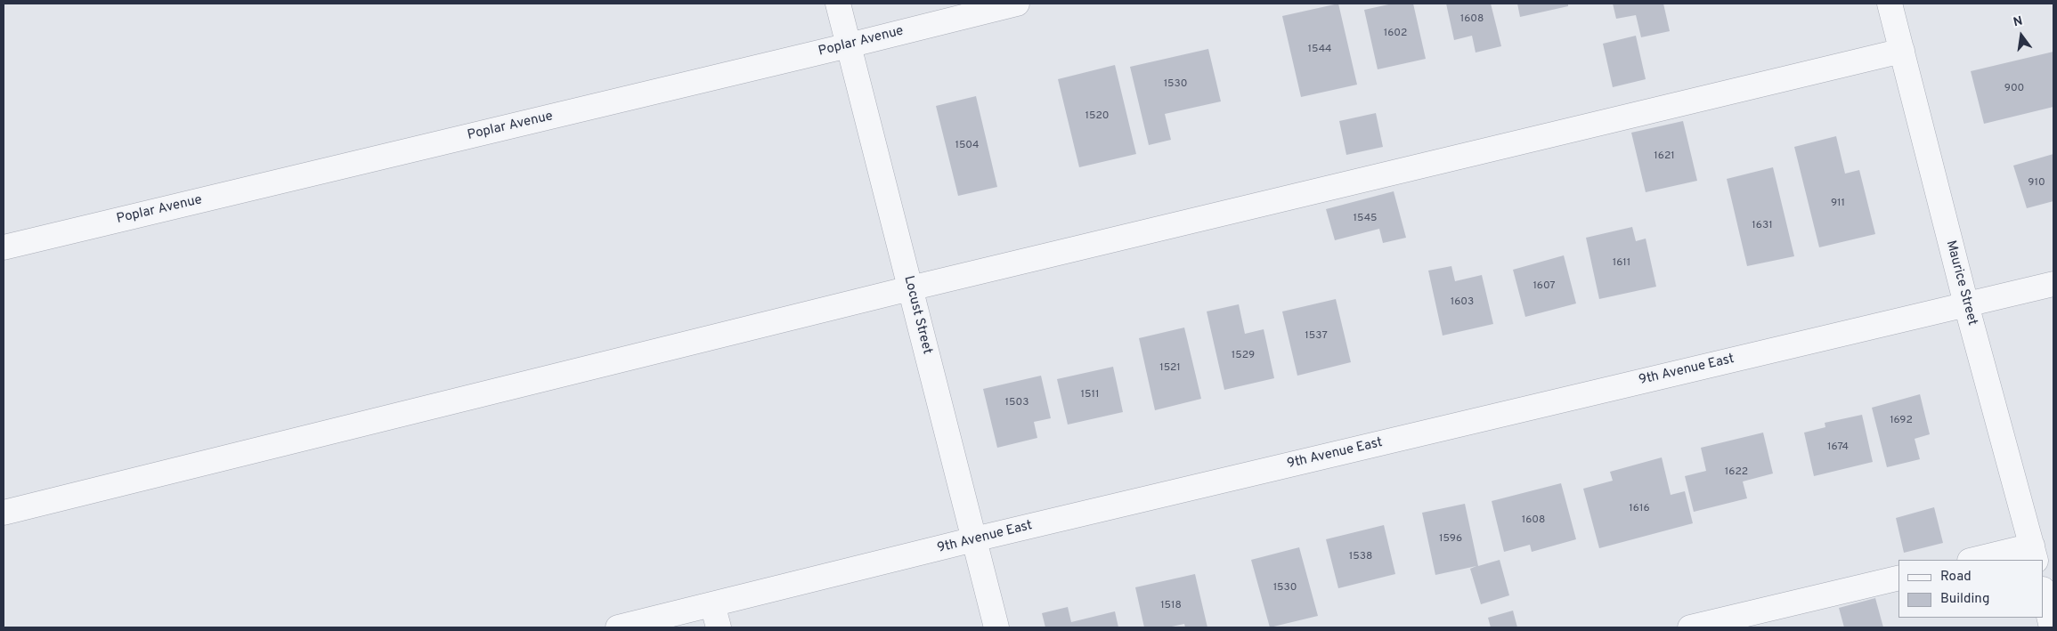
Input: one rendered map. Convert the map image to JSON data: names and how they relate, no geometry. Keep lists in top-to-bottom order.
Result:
{
  "streets": {
    "street": [
      "Poplar Avenue",
      "Maurice Street",
      "Locust Street",
      "9th Avenue East"
    ]
  },
  "crossings": [
    ["Poplar Avenue", "Locust Street"],
    ["Maurice Street", "9th Avenue East"],
    ["Locust Street", "9th Avenue East"]
  ],
  "house_numbers": [
    "1608",
    "1602",
    "1544",
    "1530",
    "900",
    "1520",
    "1504",
    "1621",
    "910",
    "911",
    "1545",
    "1631",
    "1611",
    "1607",
    "1603",
    "1537",
    "1529",
    "1521",
    "1511",
    "1503",
    "1692",
    "1674",
    "1622",
    "1616",
    "1608",
    "1596",
    "1538",
    "1530",
    "1518"
  ],
  "legend": ["Road", "Building"],
  "north": "top"
}
